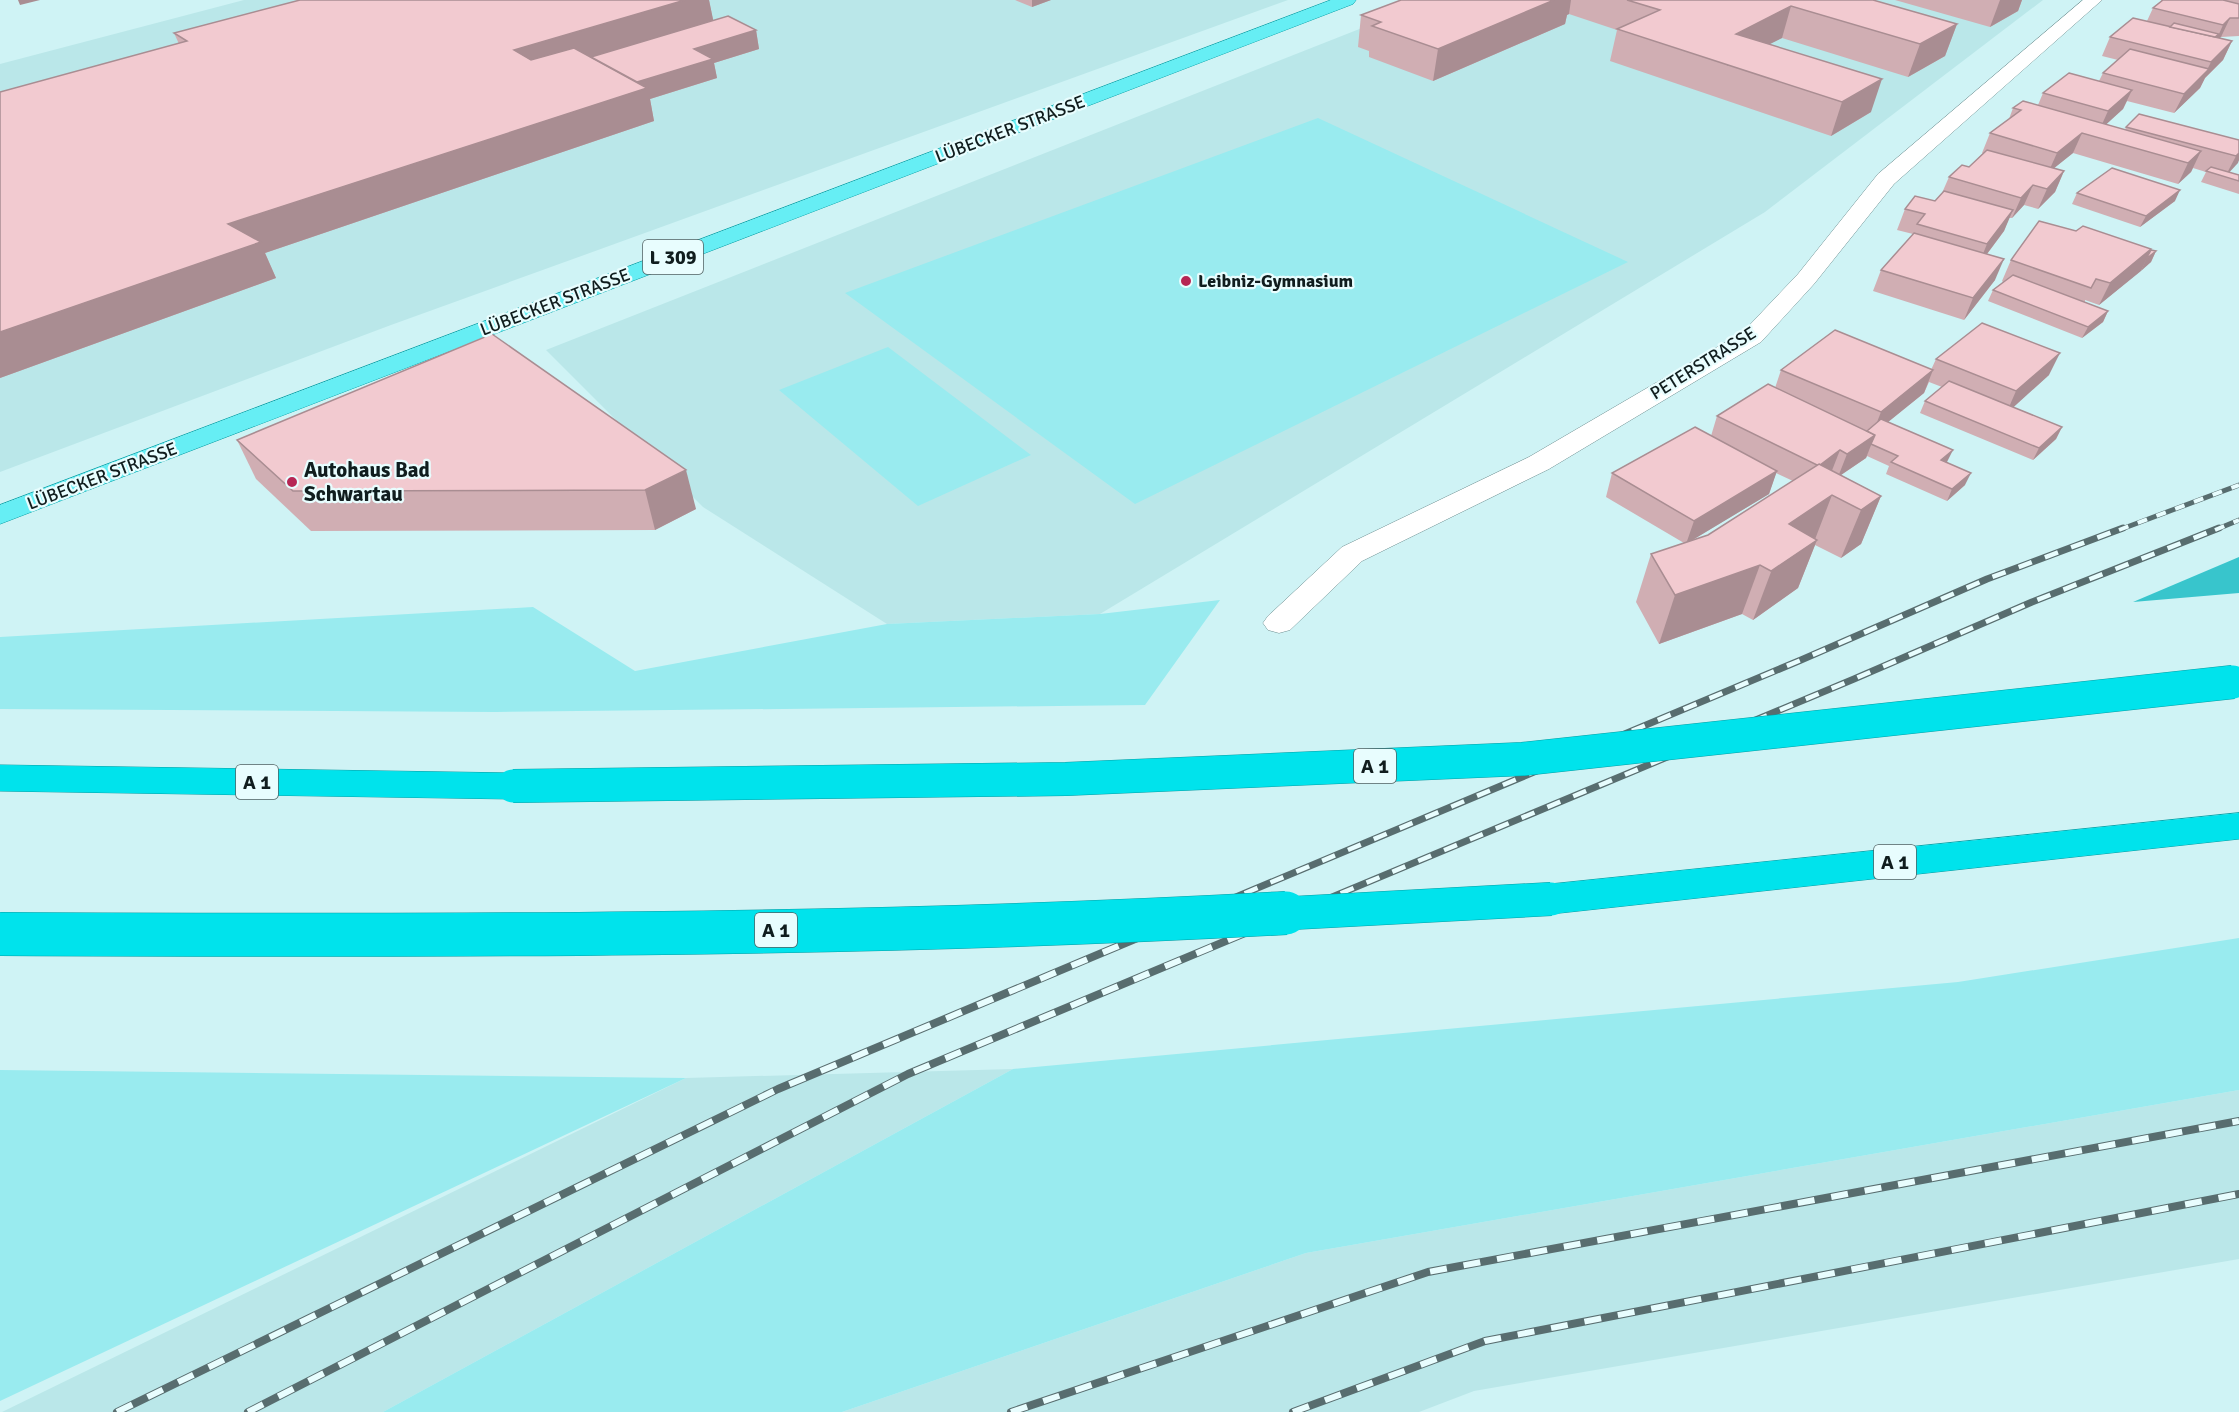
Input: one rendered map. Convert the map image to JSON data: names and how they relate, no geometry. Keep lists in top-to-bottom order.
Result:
{
  "streets": {
    "highway": ["A 1"],
    "main road": ["LÜBECKER STRASSE", "L 309"],
    "street": ["PETERSTRASSE"]
  },
  "places": ["Leibniz-Gymnasium", "Autohaus Bad Schwartau"]
}
